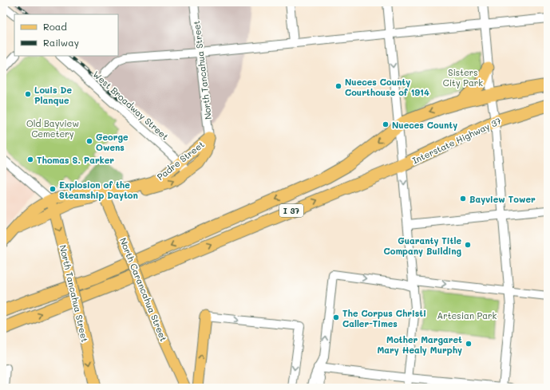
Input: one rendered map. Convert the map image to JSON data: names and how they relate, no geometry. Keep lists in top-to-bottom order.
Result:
{
  "streets": {
    "highway": ["Interstate Highway 37", "I 37"],
    "main road": ["North Tancahua Street", "Padre Street", "North Carancahua Street"],
    "street": ["West Broadway Street"]
  },
  "crossings": [
    ["North Tancahua Street", "Padre Street"],
    ["West Broadway Street", "Padre Street"],
    ["Interstate Highway 37", "I 37"],
    ["Padre Street", "North Carancahua Street"]
  ],
  "one_way": ["North Tancahua Street"],
  "parks": ["Sisters City Park", "Old Bayview Cemetery", "Artesian Park"],
  "places": [
    "Nueces County Courthouse of 1914",
    "Louis De Planque",
    "Nueces County",
    "George Owens",
    "Thomas S. Parker",
    "Explosion of the Steamship Dayton",
    "Bayview Tower",
    "Guaranty Title Company Building",
    "The Corpus Christi Caller-Times",
    "Mother Margaret Mary Healy Murphy"
  ],
  "legend": ["Road", "Railway"]
}
